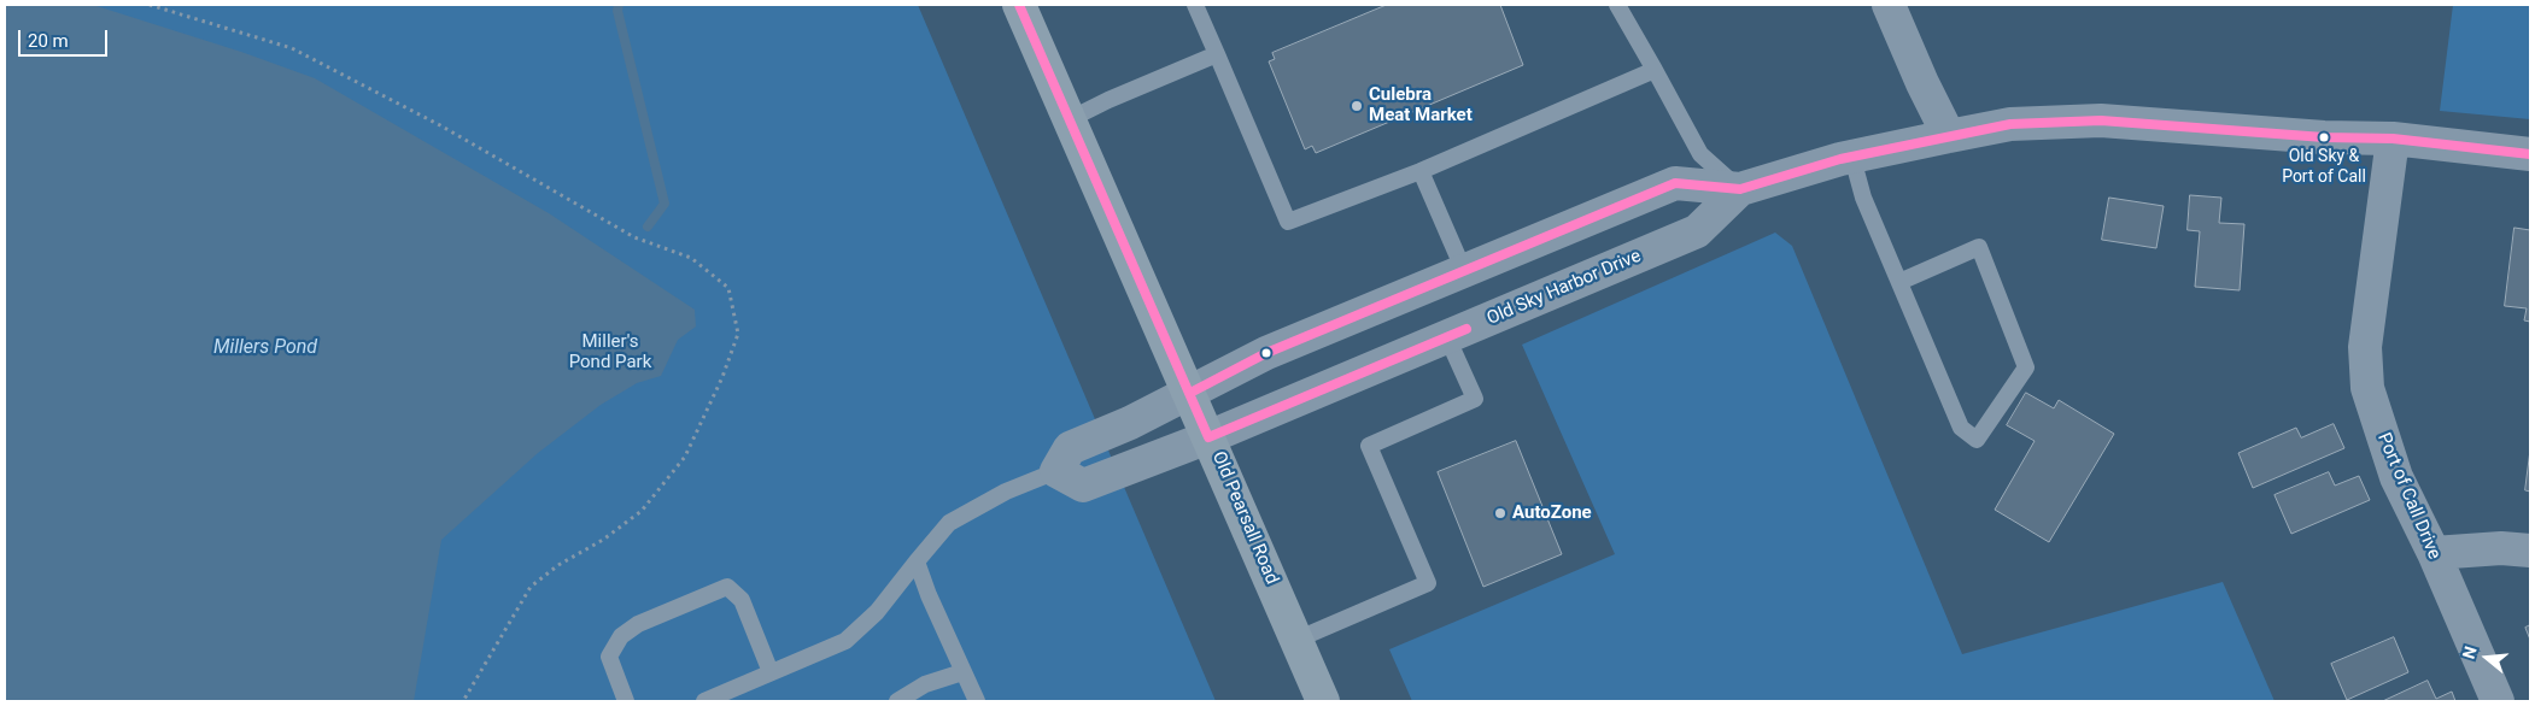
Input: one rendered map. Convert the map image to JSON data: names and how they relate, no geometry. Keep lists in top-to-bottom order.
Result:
{
  "streets": {
    "main road": ["Old Pearsall Road"],
    "street": ["Old Sky Harbor Drive", "Port of Call Drive"]
  },
  "crossings": [
    ["Old Sky Harbor Drive", "Port of Call Drive"],
    ["Old Sky Harbor Drive", "Old Pearsall Road"]
  ],
  "water": ["Millers Pond"],
  "parks": ["Miller's Pond Park"],
  "places": ["Culebra Meat Market", "Old Sky & Port of Call", "AutoZone"],
  "scale_bar": "20 m",
  "north": "left"
}
